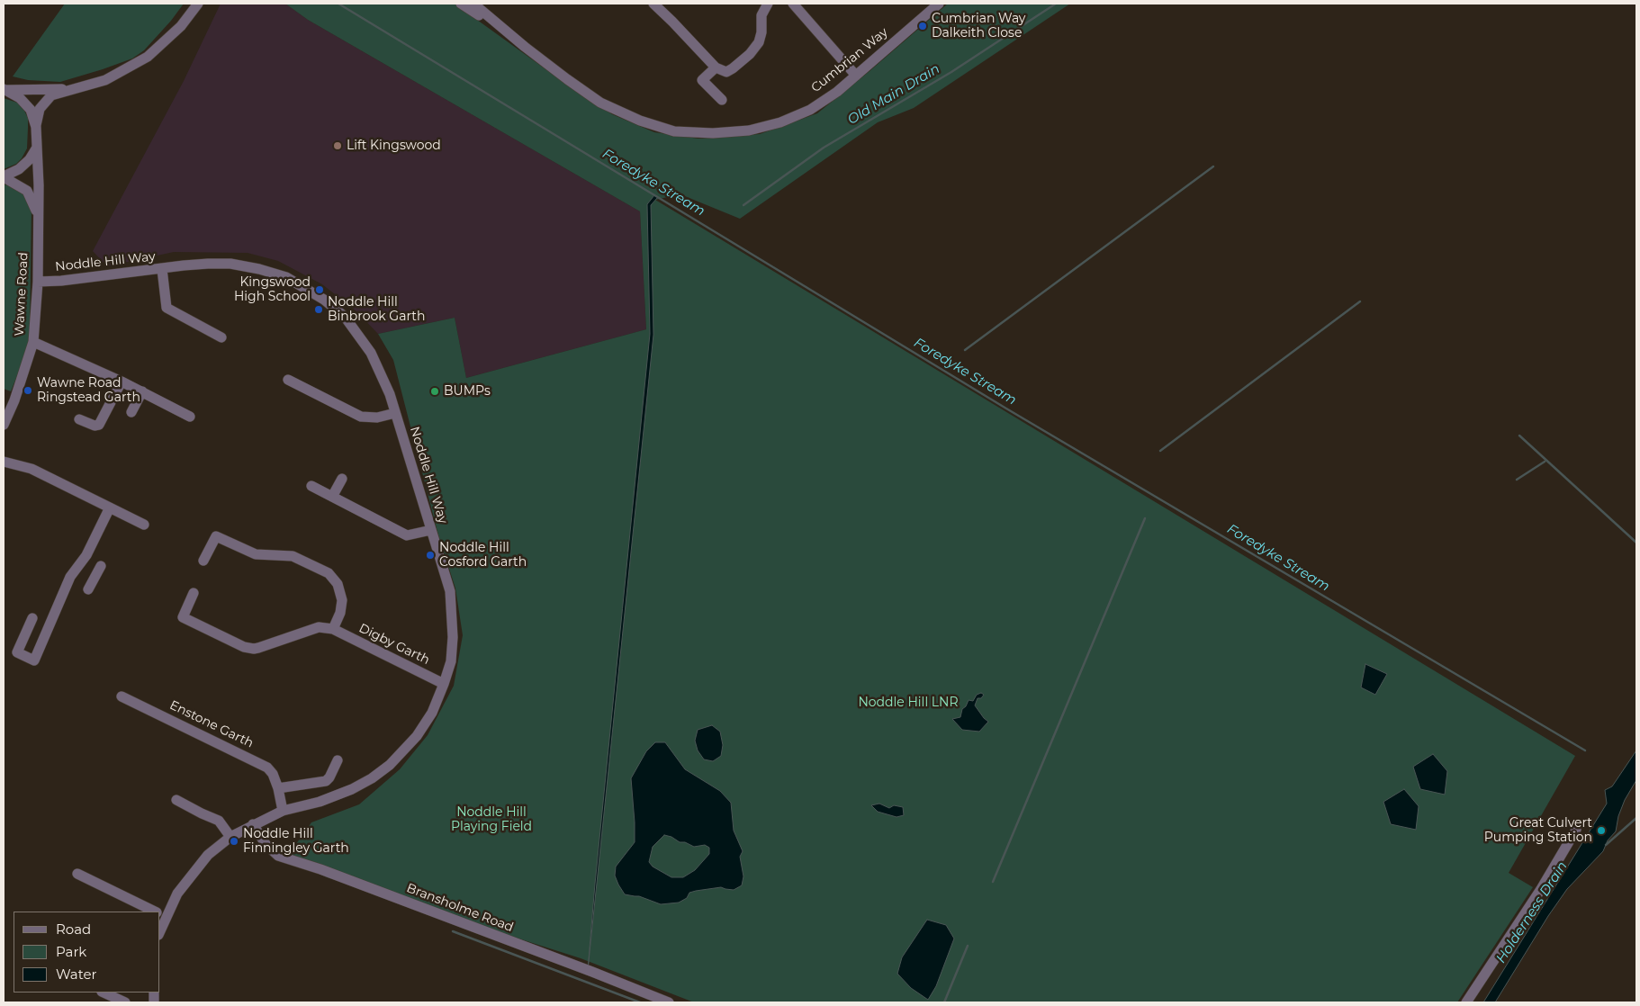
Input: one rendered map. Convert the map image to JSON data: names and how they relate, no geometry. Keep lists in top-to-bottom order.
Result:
{
  "streets": {
    "street": [
      "Cumbrian Way",
      "Noddle Hill Way",
      "Wawne Road",
      "Digby Garth",
      "Enstone Garth",
      "Bransholme Road"
    ]
  },
  "crossings": [
    ["Noddle Hill Way", "Wawne Road"],
    ["Noddle Hill Way", "Digby Garth"],
    ["Noddle Hill Way", "Enstone Garth"],
    ["Noddle Hill Way", "Bransholme Road"]
  ],
  "water": ["Old Main Drain", "Foredyke Stream", "Holderness Drain"],
  "parks": ["Noddle Hill LNR", "Noddle Hill Playing Field"],
  "places": [
    "Cumbrian Way Dalkeith Close",
    "Lift Kingswood",
    "Kingswood High School",
    "Noddle Hill Binbrook Garth",
    "Wawne Road Ringstead Garth",
    "BUMPs",
    "Noddle Hill Cosford Garth",
    "Great Culvert Pumping Station",
    "Noddle Hill Finningley Garth"
  ],
  "legend": ["Road", "Park", "Water"]
}
